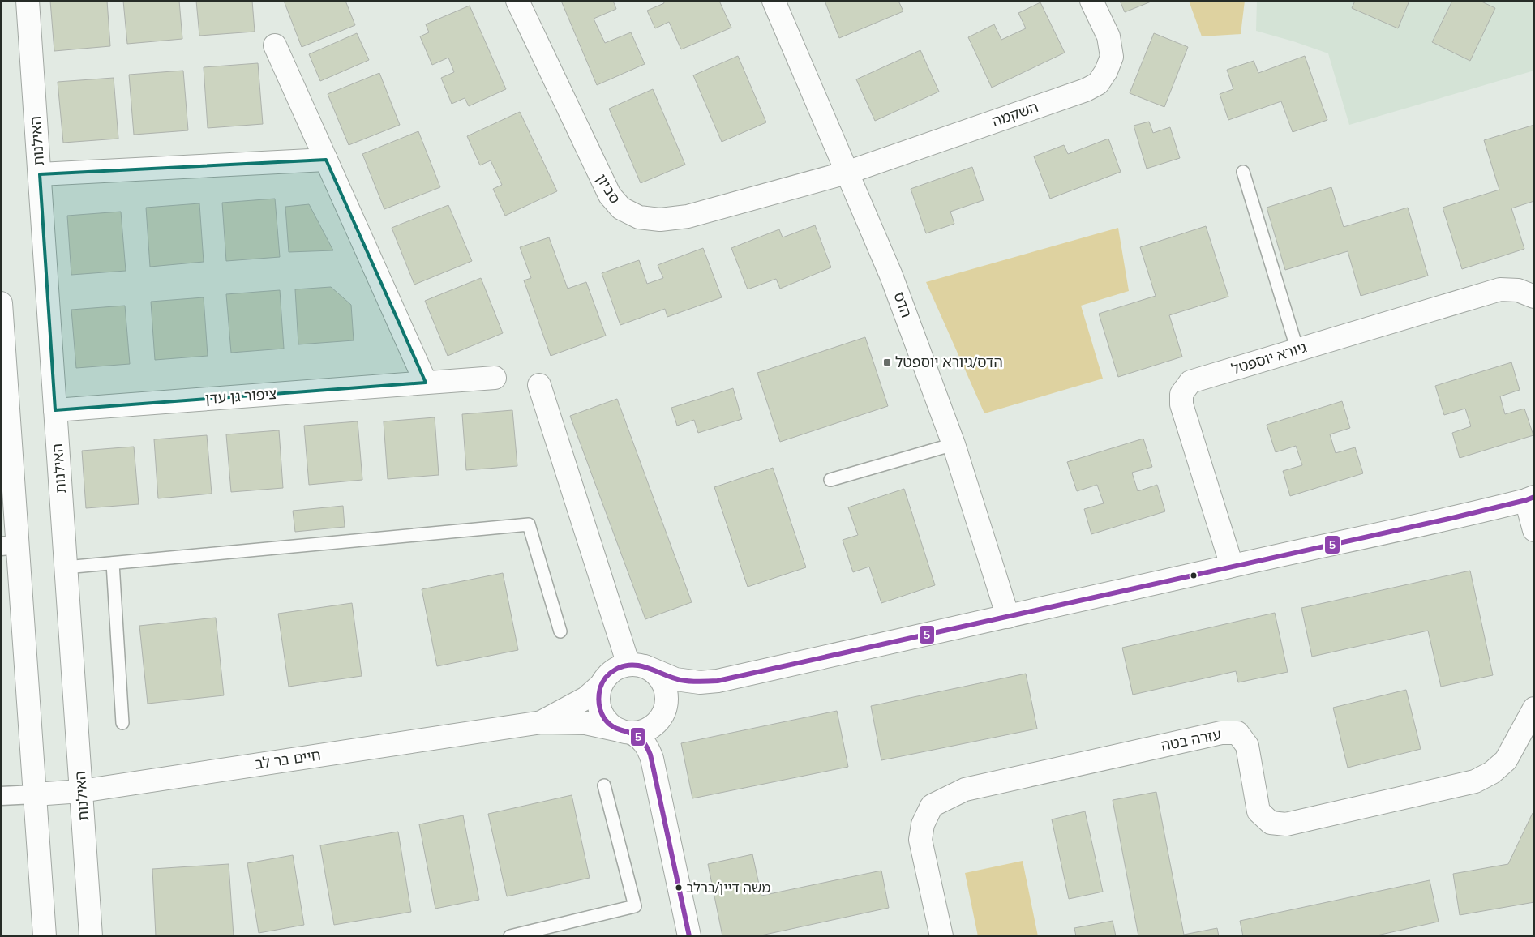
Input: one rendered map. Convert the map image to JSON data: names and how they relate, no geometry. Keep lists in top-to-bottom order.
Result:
{
  "streets": {
    "street": [
      "השקמה",
      "האילנות",
      "סביון",
      "הדס",
      "גיורא יוספטל",
      "ציפור גן עדן",
      "עזרה בטה",
      "חיים בר לב"
    ]
  },
  "crossings": [
    ["השקמה", "סביון"],
    ["השקמה", "הדס"],
    ["האילנות", "ציפור גן עדן"],
    ["האילנות", "חיים בר לב"],
    ["סביון", "הדס"]
  ],
  "places": {
    "transit": ["הדס/גיורא יוספטל"],
    "other": ["משה דיין/ברלב"]
  },
  "lines": ["transit line 5"]
}
